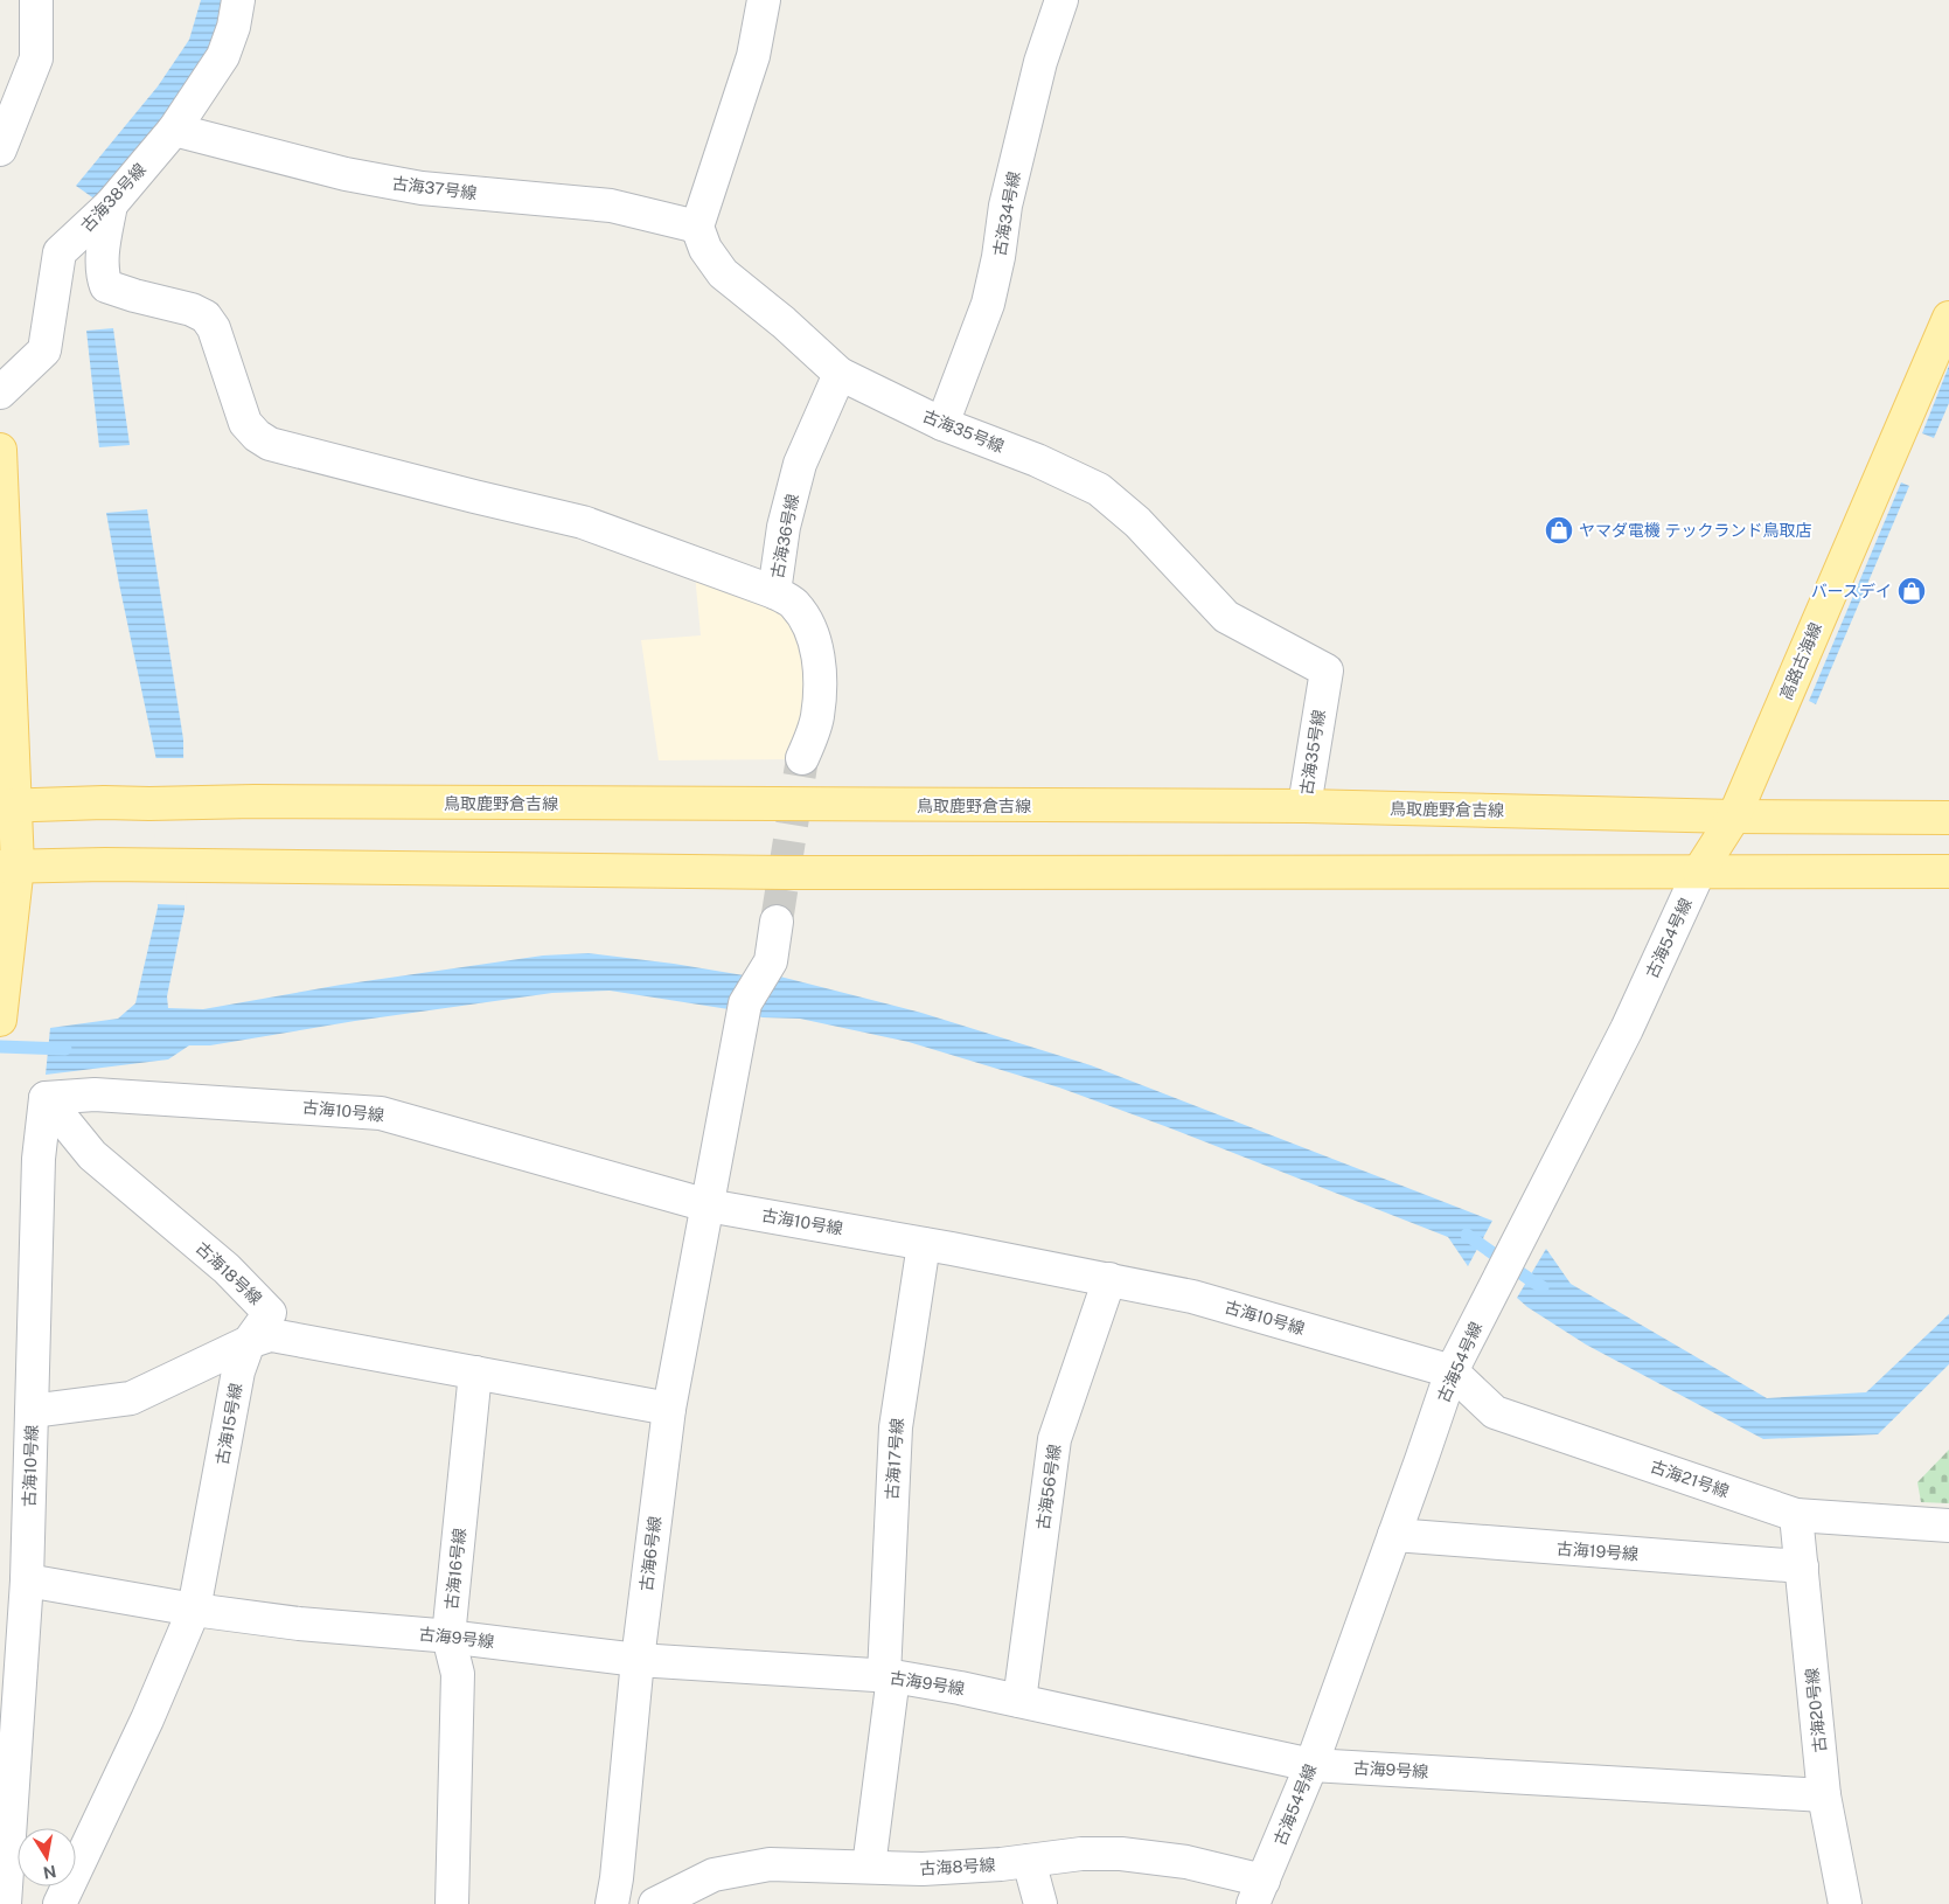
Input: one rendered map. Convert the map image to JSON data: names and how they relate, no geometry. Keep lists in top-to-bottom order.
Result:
{
  "streets": {
    "main road": ["高路古海線", "鳥取鹿野倉吉線"],
    "street": [
      "古海37号線",
      "古海38号線",
      "古海34号線",
      "古海35号線",
      "古海36号線",
      "古海54号線",
      "古海10号線",
      "古海18号線",
      "古海15号線",
      "古海17号線",
      "古海21号線",
      "古海56号線",
      "古海19号線",
      "古海6号線",
      "古海16号線",
      "古海9号線",
      "古海20号線",
      "古海8号線"
    ]
  },
  "crossings": [
    ["古海37号線", "古海38号線"],
    ["古海37号線", "古海35号線"],
    ["古海34号線", "古海35号線"],
    ["古海35号線", "古海36号線"],
    ["古海35号線", "鳥取鹿野倉吉線"],
    ["高路古海線", "鳥取鹿野倉吉線"],
    ["高路古海線", "古海54号線"],
    ["古海54号線", "古海10号線"],
    ["古海54号線", "古海21号線"],
    ["古海54号線", "古海19号線"],
    ["古海54号線", "古海9号線"],
    ["古海54号線", "古海8号線"],
    ["古海10号線", "古海18号線"],
    ["古海10号線", "古海17号線"],
    ["古海10号線", "古海21号線"],
    ["古海10号線", "古海56号線"],
    ["古海10号線", "古海6号線"],
    ["古海10号線", "古海9号線"],
    ["古海18号線", "古海15号線"],
    ["古海15号線", "古海9号線"],
    ["古海17号線", "古海9号線"],
    ["古海17号線", "古海8号線"],
    ["古海21号線", "古海20号線"],
    ["古海56号線", "古海9号線"],
    ["古海19号線", "古海20号線"],
    ["古海6号線", "古海9号線"],
    ["古海16号線", "古海9号線"],
    ["古海9号線", "古海20号線"]
  ],
  "places": {
    "shop": ["ヤマダ電機 テックランド鳥取店", "バースデイ"]
  },
  "north": "bottom"
}
